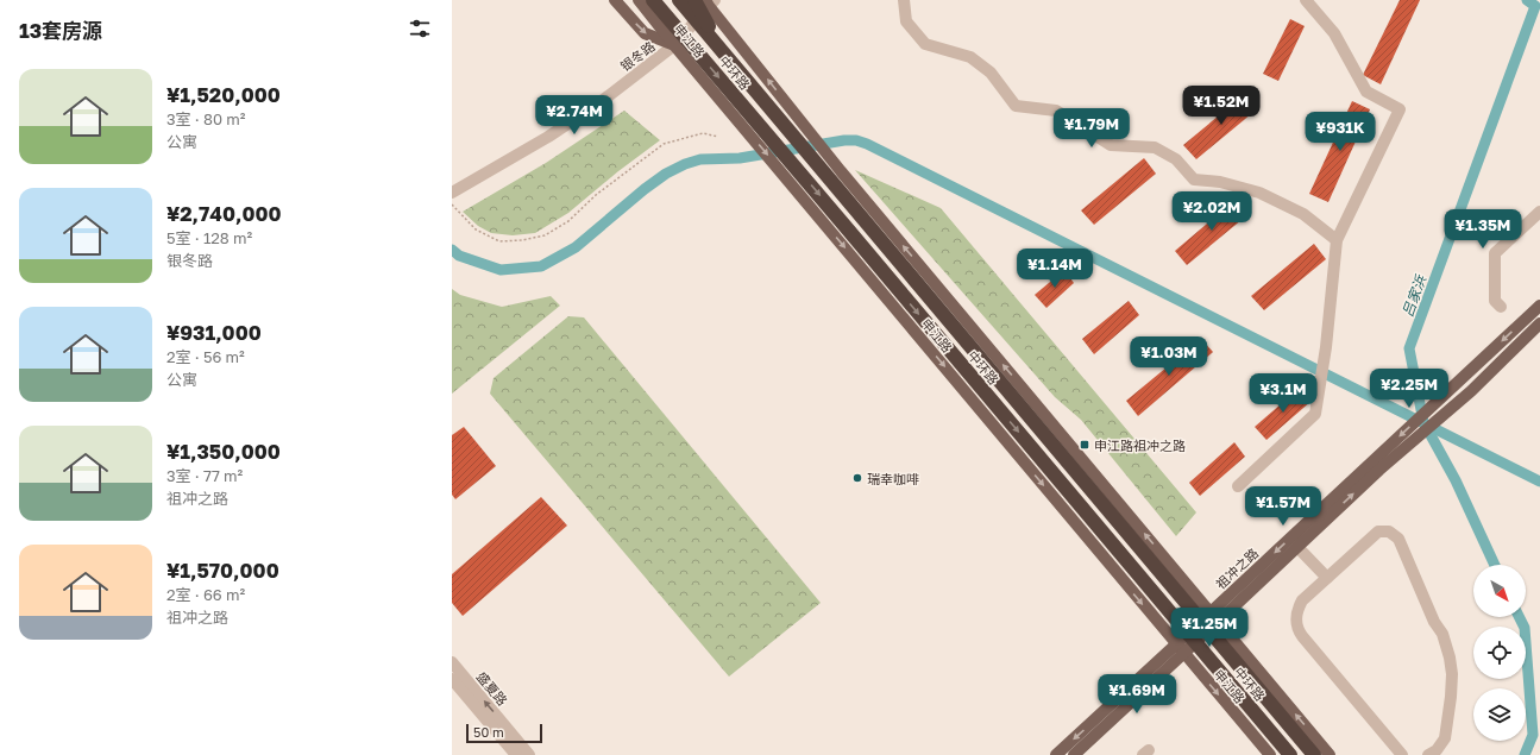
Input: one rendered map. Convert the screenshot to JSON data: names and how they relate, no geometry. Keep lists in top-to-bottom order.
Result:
{
  "streets": {
    "highway": ["中环路"],
    "main road": ["申江路", "祖冲之路"],
    "street": ["银冬路", "盛夏路"]
  },
  "crossings": [
    ["申江路", "银冬路"],
    ["申江路", "祖冲之路"]
  ],
  "water": ["吕家浜"],
  "places": {
    "transit": ["申江路祖冲之路"],
    "other": ["瑞幸咖啡"]
  },
  "scale_bar": "50 m",
  "north": "bottom right",
  "page": {
    "heading": "13套房源",
    "list": [
      {
        "name": "¥1,520,000",
        "note": "3室 · 80 m² · 公寓"
      },
      {
        "name": "¥2,740,000",
        "note": "5室 · 128 m² · 银冬路"
      },
      {
        "name": "¥931,000",
        "note": "2室 · 56 m² · 公寓"
      },
      {
        "name": "¥1,350,000",
        "note": "3室 · 77 m² · 祖冲之路"
      },
      {
        "name": "¥1,570,000",
        "note": "2室 · 66 m² · 祖冲之路"
      }
    ],
    "price": [
      "¥1.52M",
      "¥2.74M",
      "¥1.79M",
      "¥931K",
      "¥2.02M",
      "¥1.35M",
      "¥1.14M",
      "¥1.03M",
      "¥2.25M",
      "¥3.1M",
      "¥1.57M",
      "¥1.25M",
      "¥1.69M"
    ],
    "scale": "50 m"
  }
}
